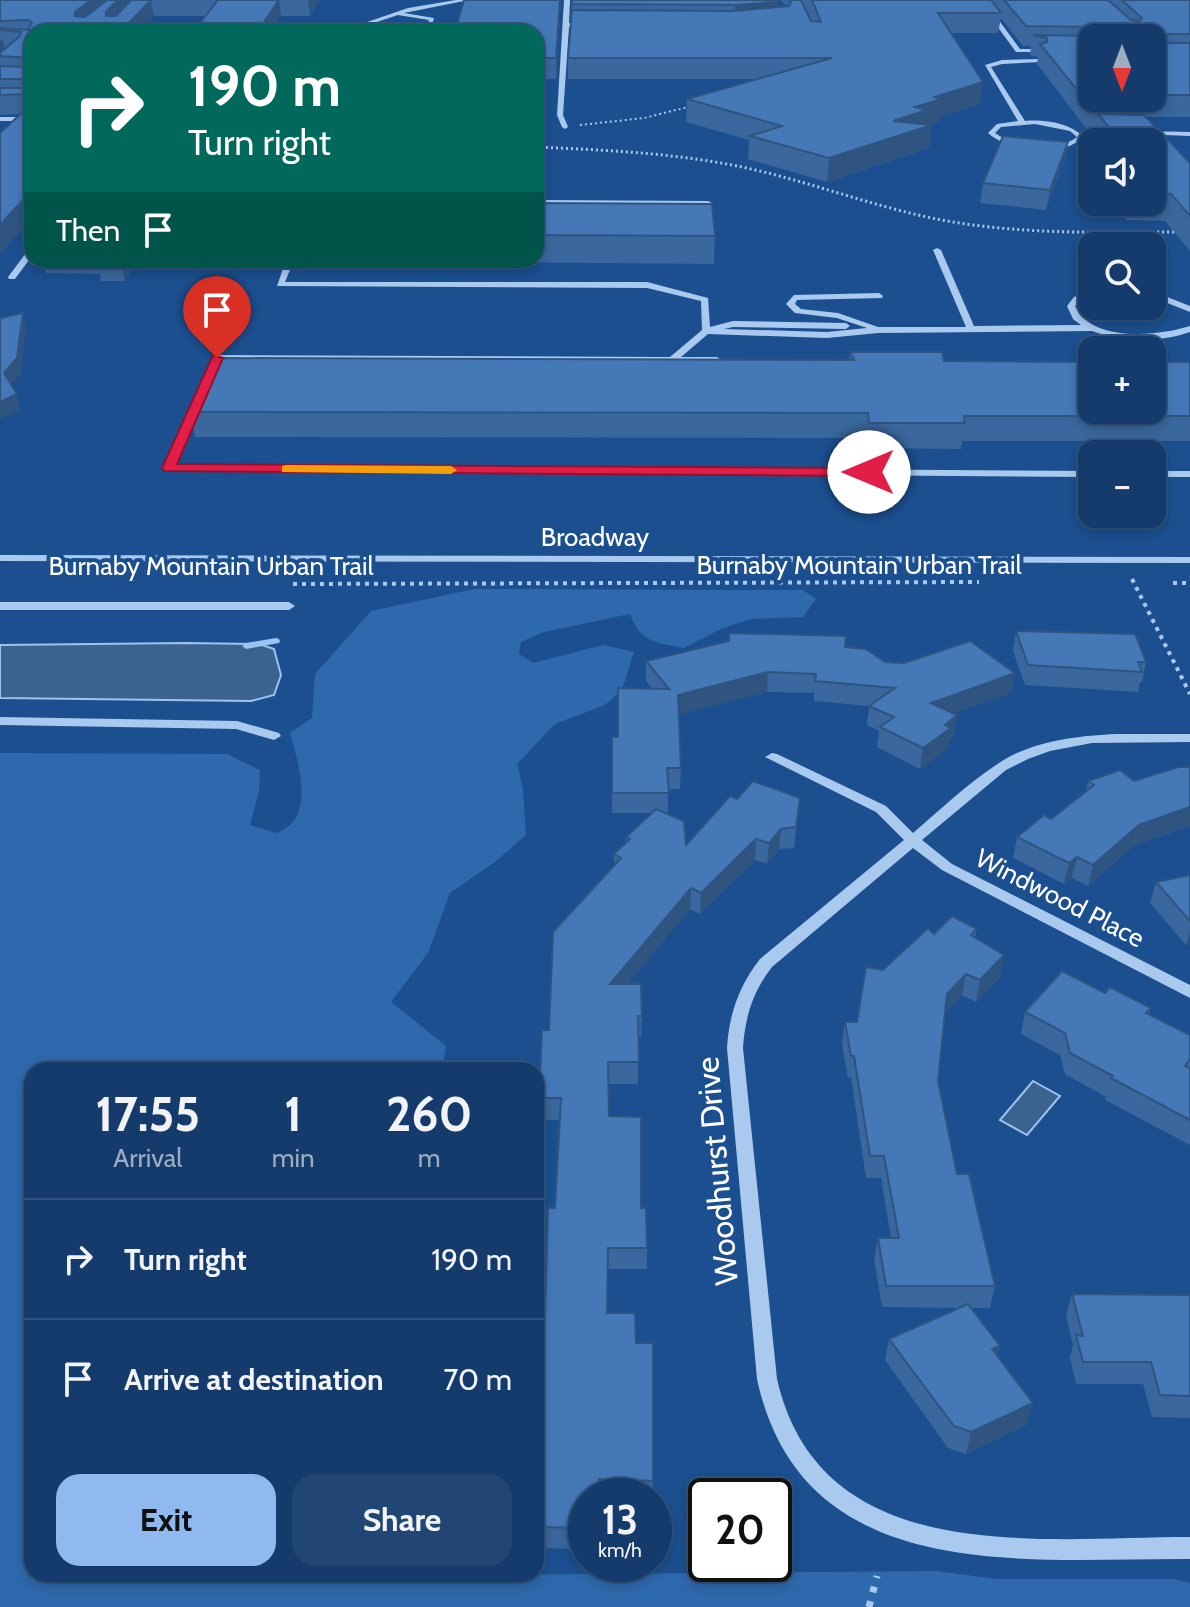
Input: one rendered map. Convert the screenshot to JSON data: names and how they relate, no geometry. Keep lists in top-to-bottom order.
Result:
{
  "streets": {
    "street": ["Broadway", "Windwood Place", "Woodhurst Drive"],
    "path": ["Burnaby Mountain Urban Trail"]
  },
  "crossings": [
    ["Windwood Place", "Woodhurst Drive"]
  ],
  "north": "bottom",
  "page": {
    "map_buttons": ["+", "−"],
    "turn": ["190 m", "Turn right"],
    "then": "Then",
    "eta": [
      "17:55",
      "Arrival",
      "1",
      "min",
      "260",
      "m"
    ],
    "list": [
      {
        "name": "Turn right",
        "value": "190 m"
      },
      {
        "name": "Arrive at destination",
        "value": "70 m"
      }
    ],
    "buttons": ["Exit", "Share"],
    "speed": "13 km/h",
    "limit": "20"
  }
}
